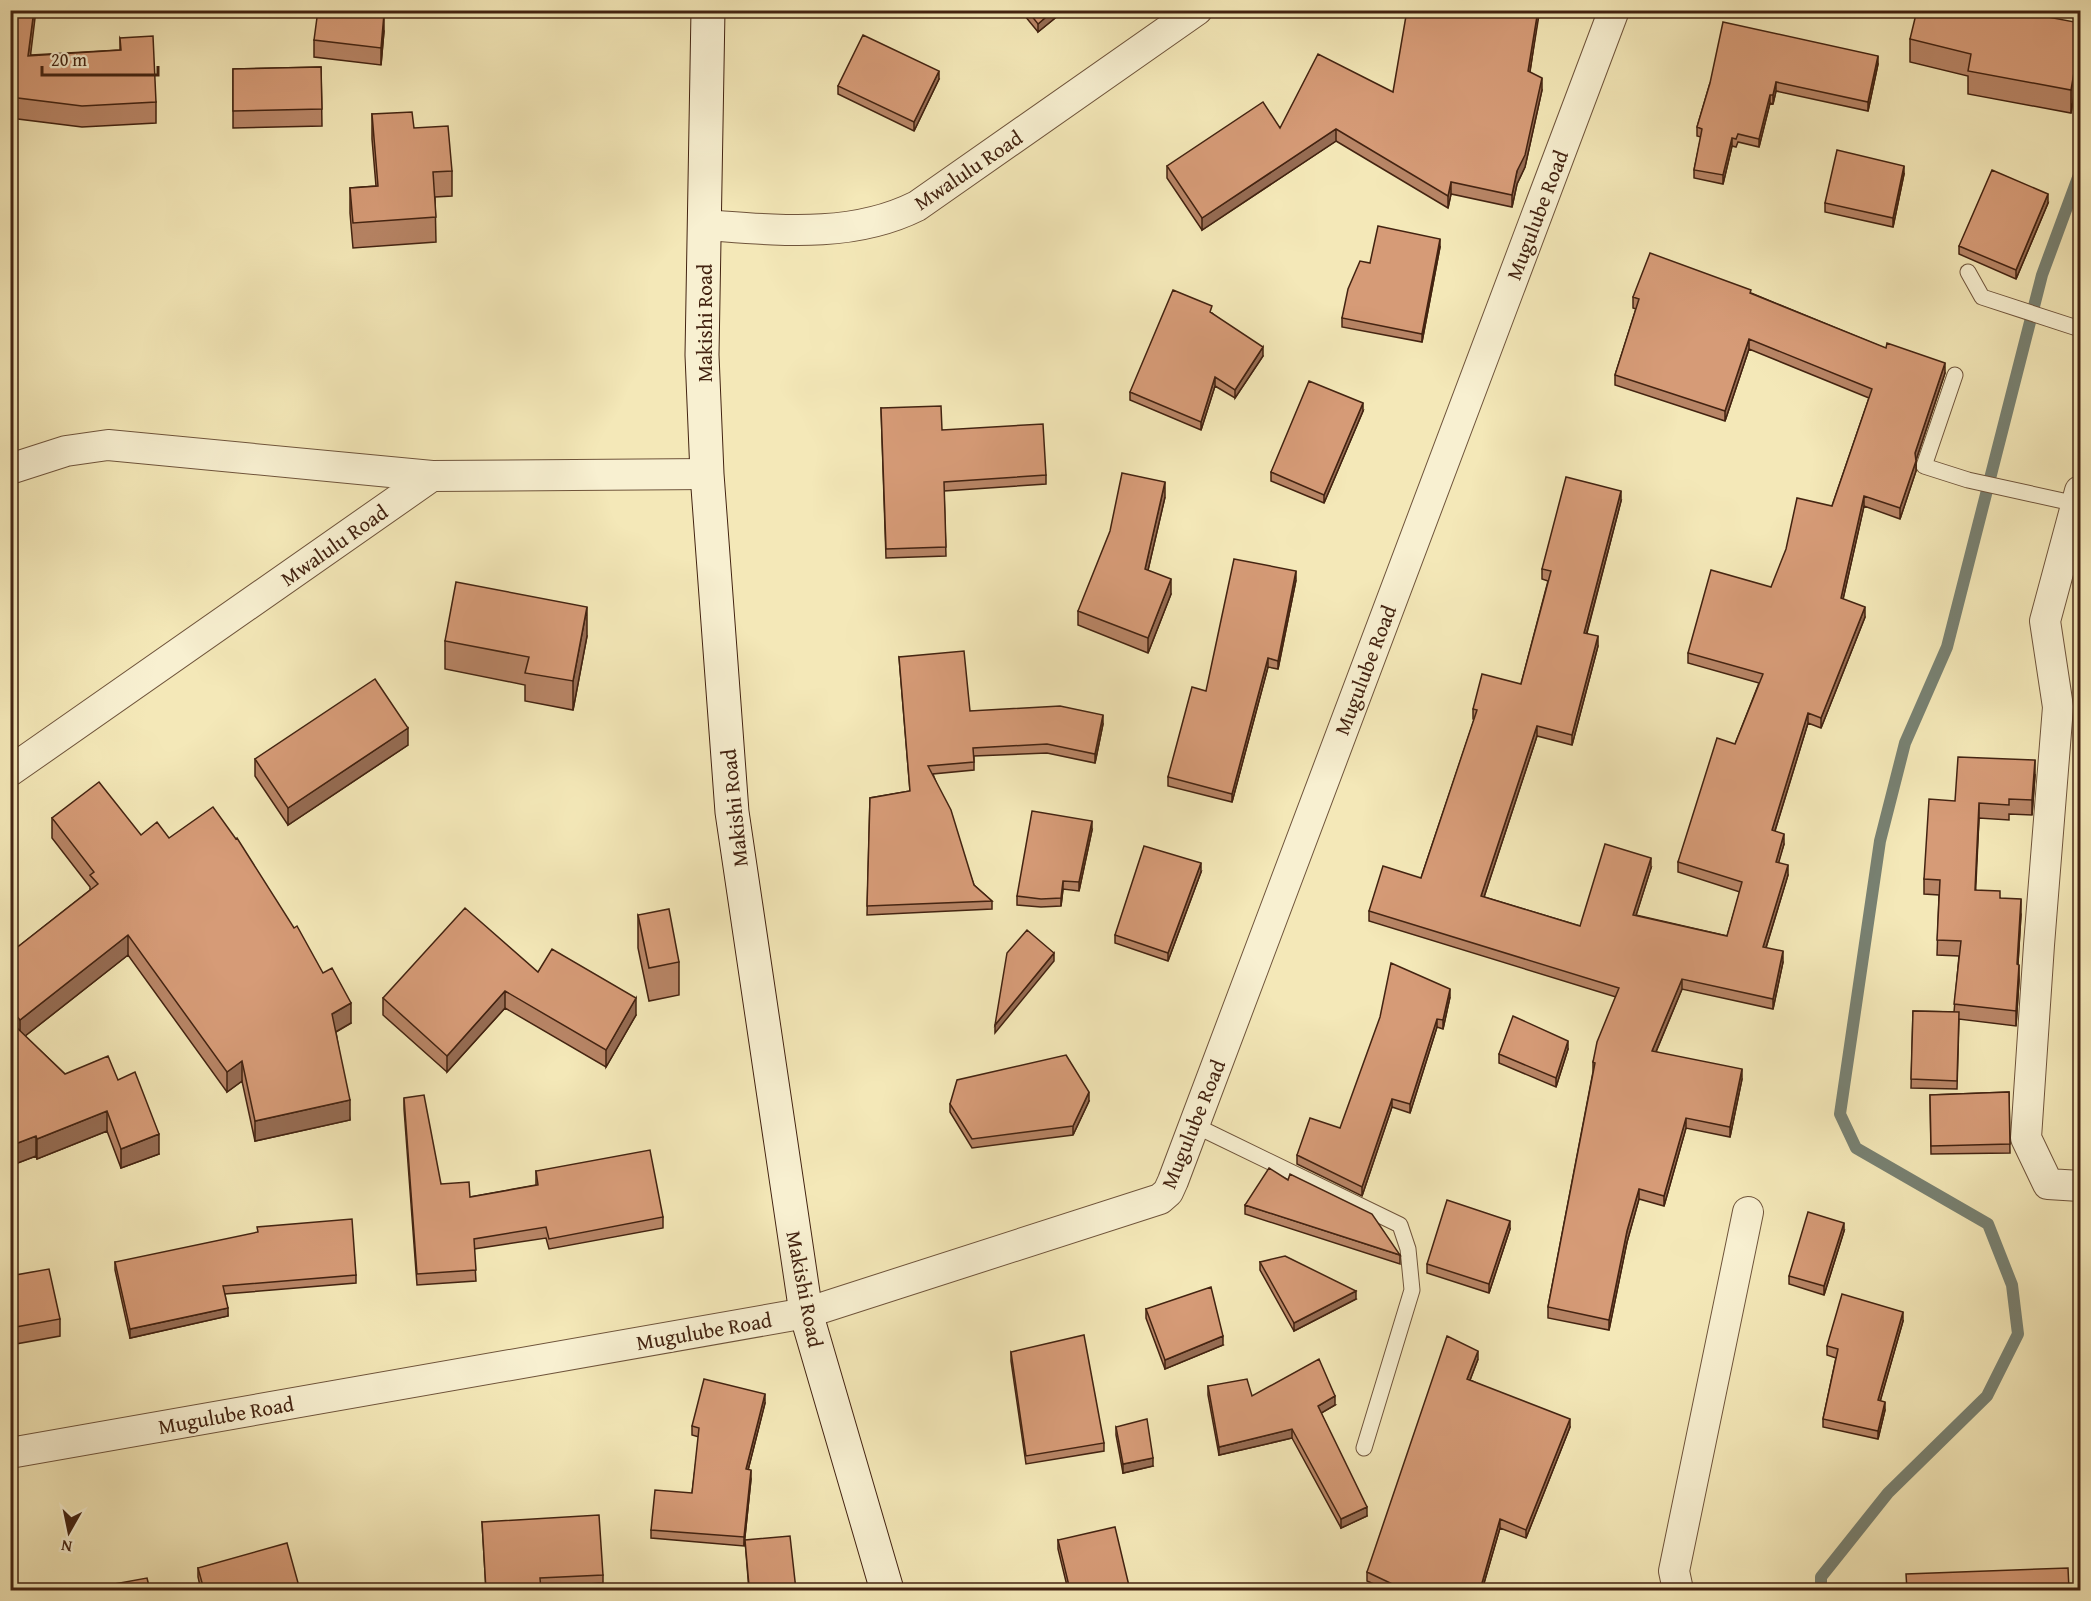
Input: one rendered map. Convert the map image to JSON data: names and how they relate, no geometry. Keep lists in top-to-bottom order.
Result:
{
  "streets": {
    "main road": ["Makishi Road"],
    "street": ["Mwalulu Road", "Mugulube Road"]
  },
  "crossings": [
    ["Mwalulu Road", "Makishi Road"],
    ["Mugulube Road", "Makishi Road"]
  ],
  "scale_bar": "20 m",
  "north": "bottom"
}
